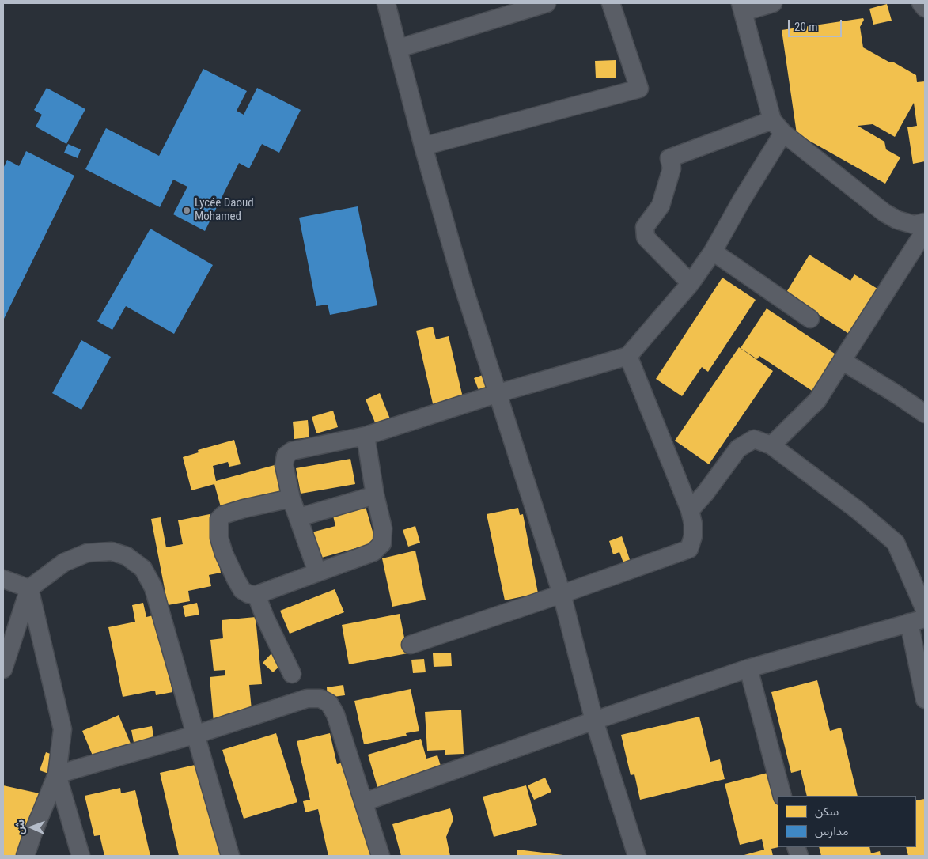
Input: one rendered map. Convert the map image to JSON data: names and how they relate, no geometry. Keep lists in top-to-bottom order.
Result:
{
  "places": ["Lycée Daoud Mohamed"],
  "legend": ["سكن", "مدارس"],
  "scale_bar": "20 m",
  "north": "left"
}
